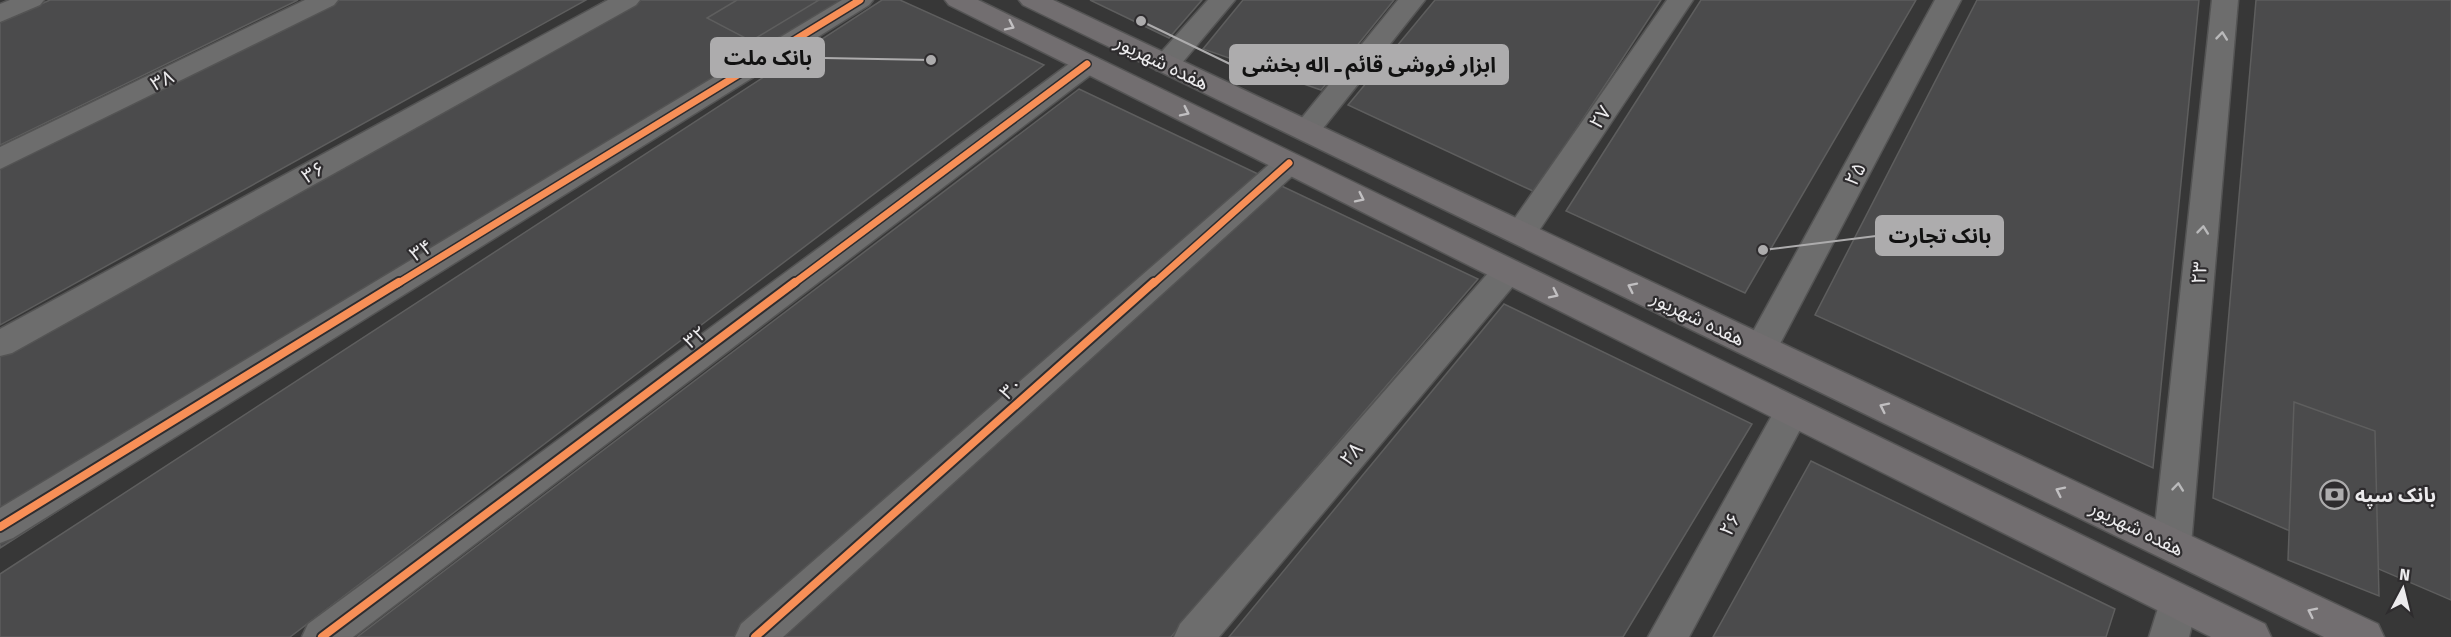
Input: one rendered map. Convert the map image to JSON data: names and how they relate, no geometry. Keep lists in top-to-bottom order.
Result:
{
  "streets": {
    "main road": ["هفده شهریور"],
    "street": [
      "۳۸",
      "۲۷",
      "۳۶",
      "۲۵",
      "۳۴",
      "۲۳",
      "۳۲",
      "۳۰",
      "۲۸",
      "۲۶"
    ]
  },
  "crossings": [
    ["هفده شهریور", "۲۷"],
    ["هفده شهریور", "۲۵"],
    ["هفده شهریور", "۲۳"],
    ["هفده شهریور", "۳۲"],
    ["هفده شهریور", "۳۰"],
    ["هفده شهریور", "۲۸"],
    ["هفده شهریور", "۲۶"]
  ],
  "one_way": ["۲۳"],
  "places": {
    "other": ["ابزار فروشی قائم ـ اله بخشی", "بانک ملت", "بانک تجارت"],
    "bank": ["بانک سپه"]
  },
  "north": "top"
}
